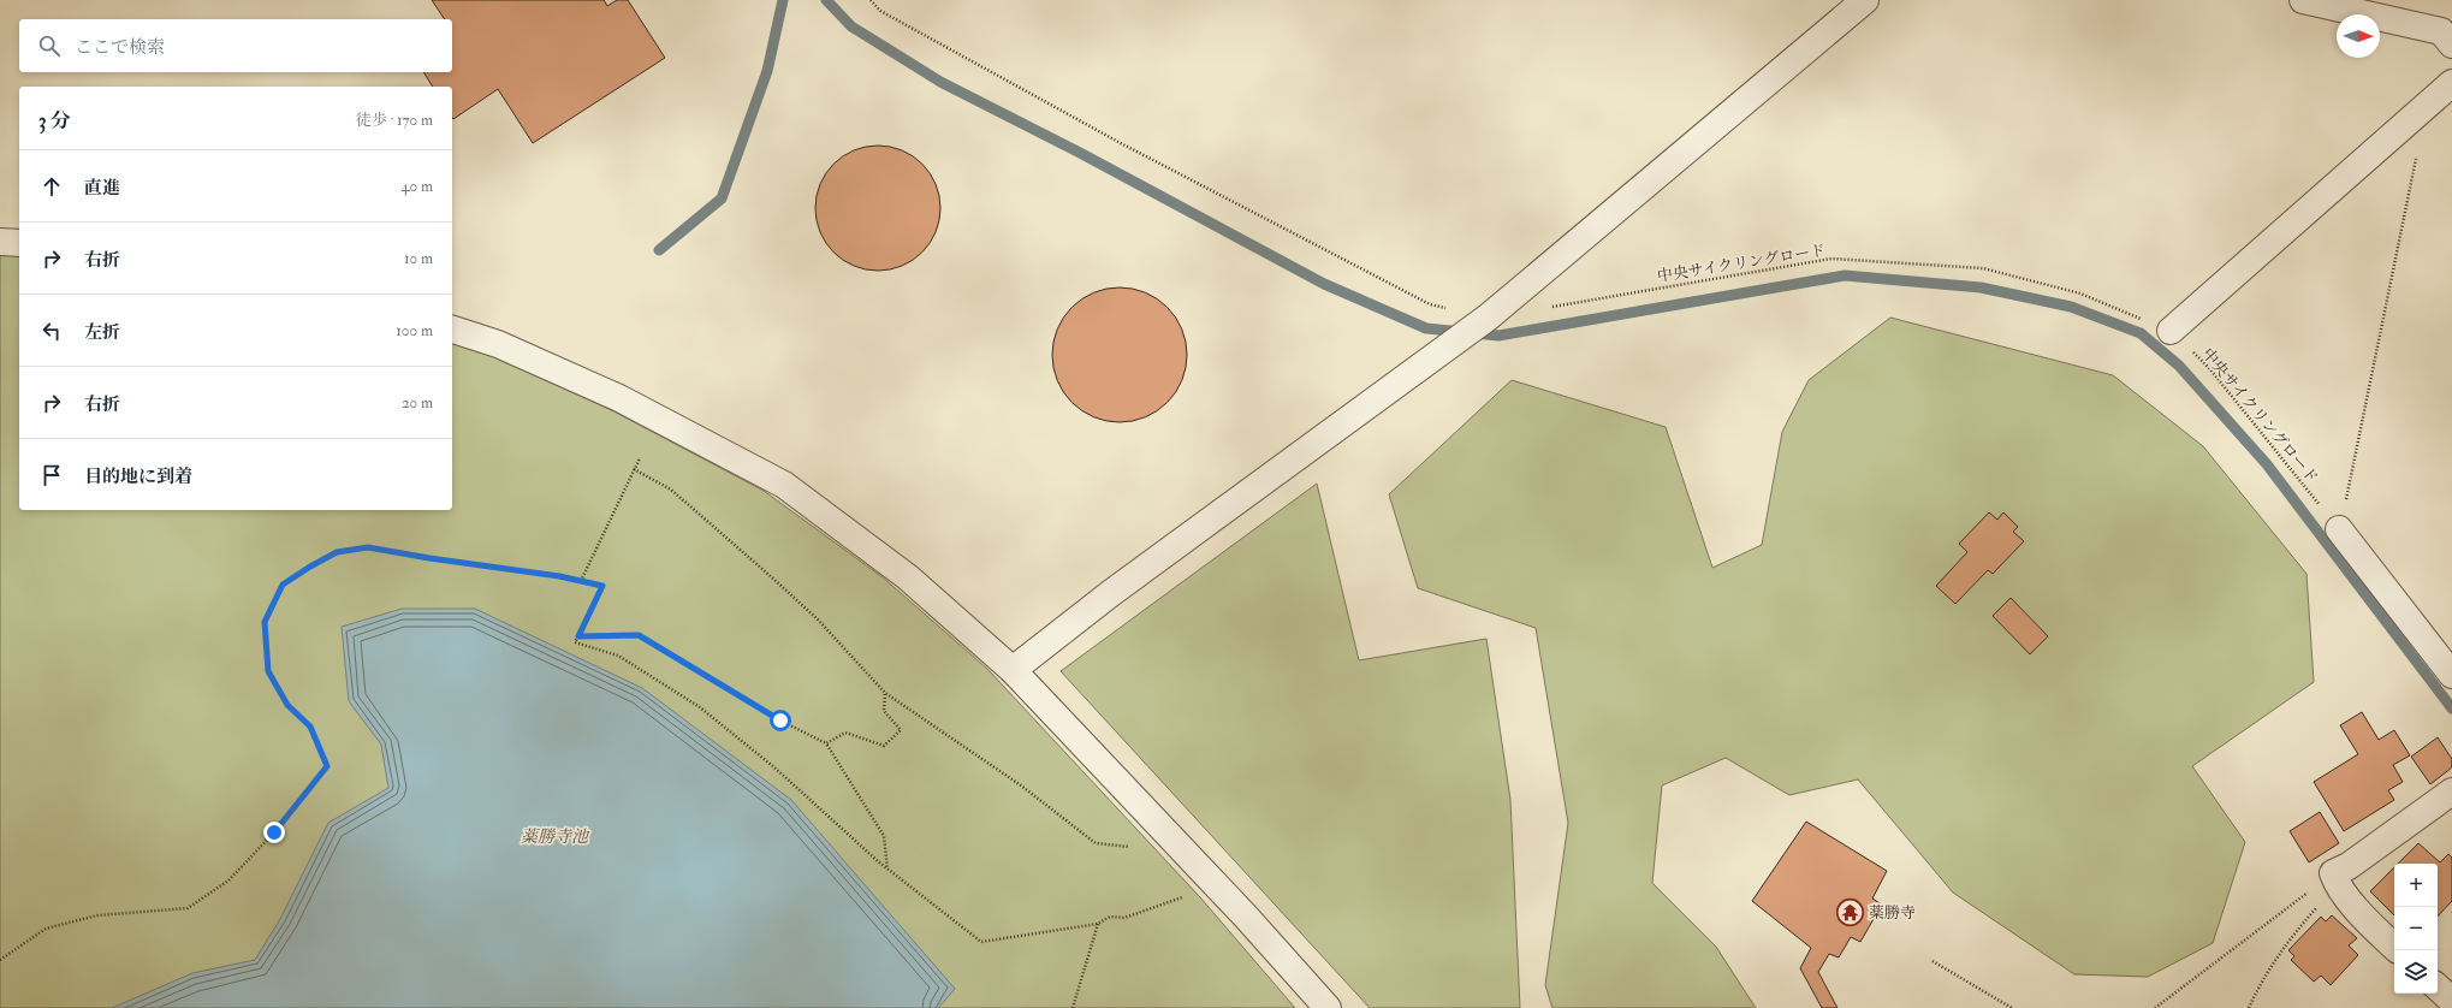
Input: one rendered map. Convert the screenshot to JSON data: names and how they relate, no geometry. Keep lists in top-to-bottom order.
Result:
{
  "streets": {
    "path": ["中央サイクリングロード"]
  },
  "water": ["薬勝寺池"],
  "places": {
    "temple": ["薬勝寺"]
  },
  "north": "right",
  "page": {
    "search": "ここで検索",
    "heading": ["3 分", "徒歩 · 170 m"],
    "list": [
      ["直進", "40 m"],
      ["右折", "10 m"],
      ["左折", "100 m"],
      ["右折", "20 m"],
      "目的地に到着"
    ],
    "map_buttons": ["+", "−"]
  }
}
